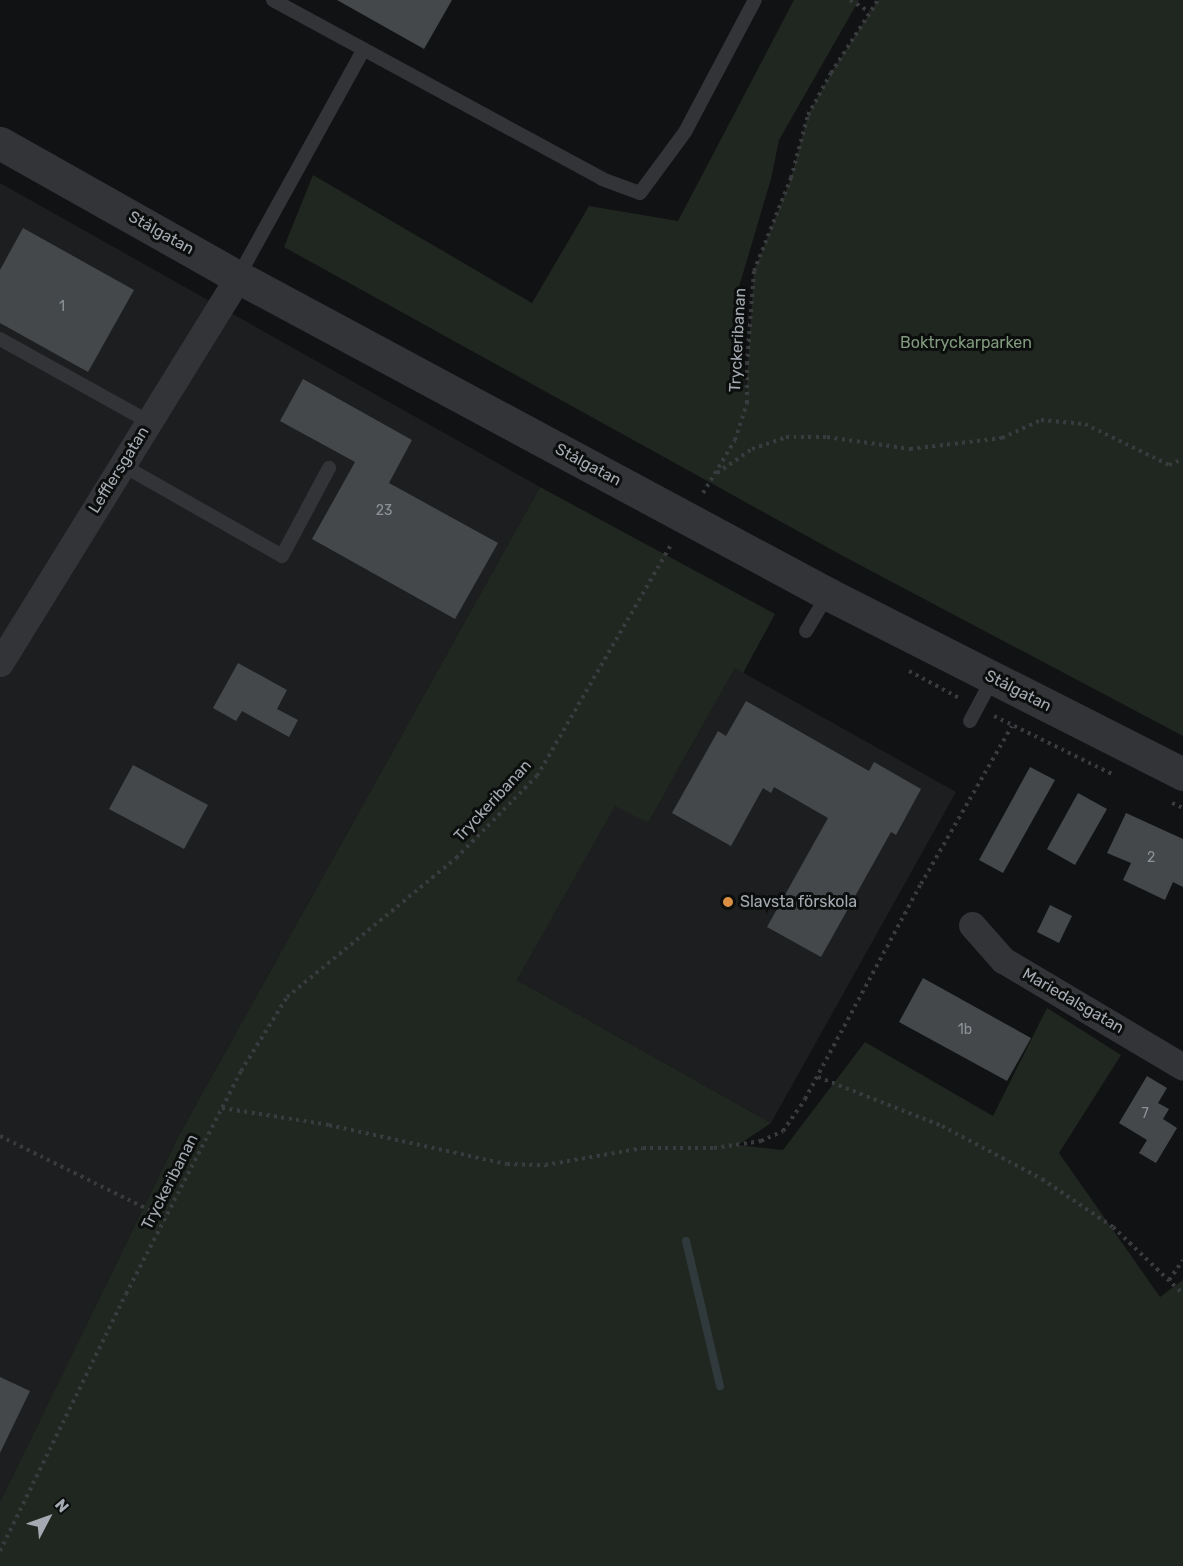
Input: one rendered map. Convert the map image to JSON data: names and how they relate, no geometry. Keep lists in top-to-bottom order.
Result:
{
  "streets": {
    "street": ["Stålgatan", "Lefflersgatan", "Mariedalsgatan"],
    "path": ["Tryckeribanan"]
  },
  "crossings": [
    ["Stålgatan", "Tryckeribanan"],
    ["Stålgatan", "Lefflersgatan"]
  ],
  "parks": ["Boktryckarparken"],
  "places": ["Slavsta förskola"],
  "house_numbers": [
    "1",
    "23",
    "2",
    "1b",
    "7"
  ],
  "north": "top right"
}
